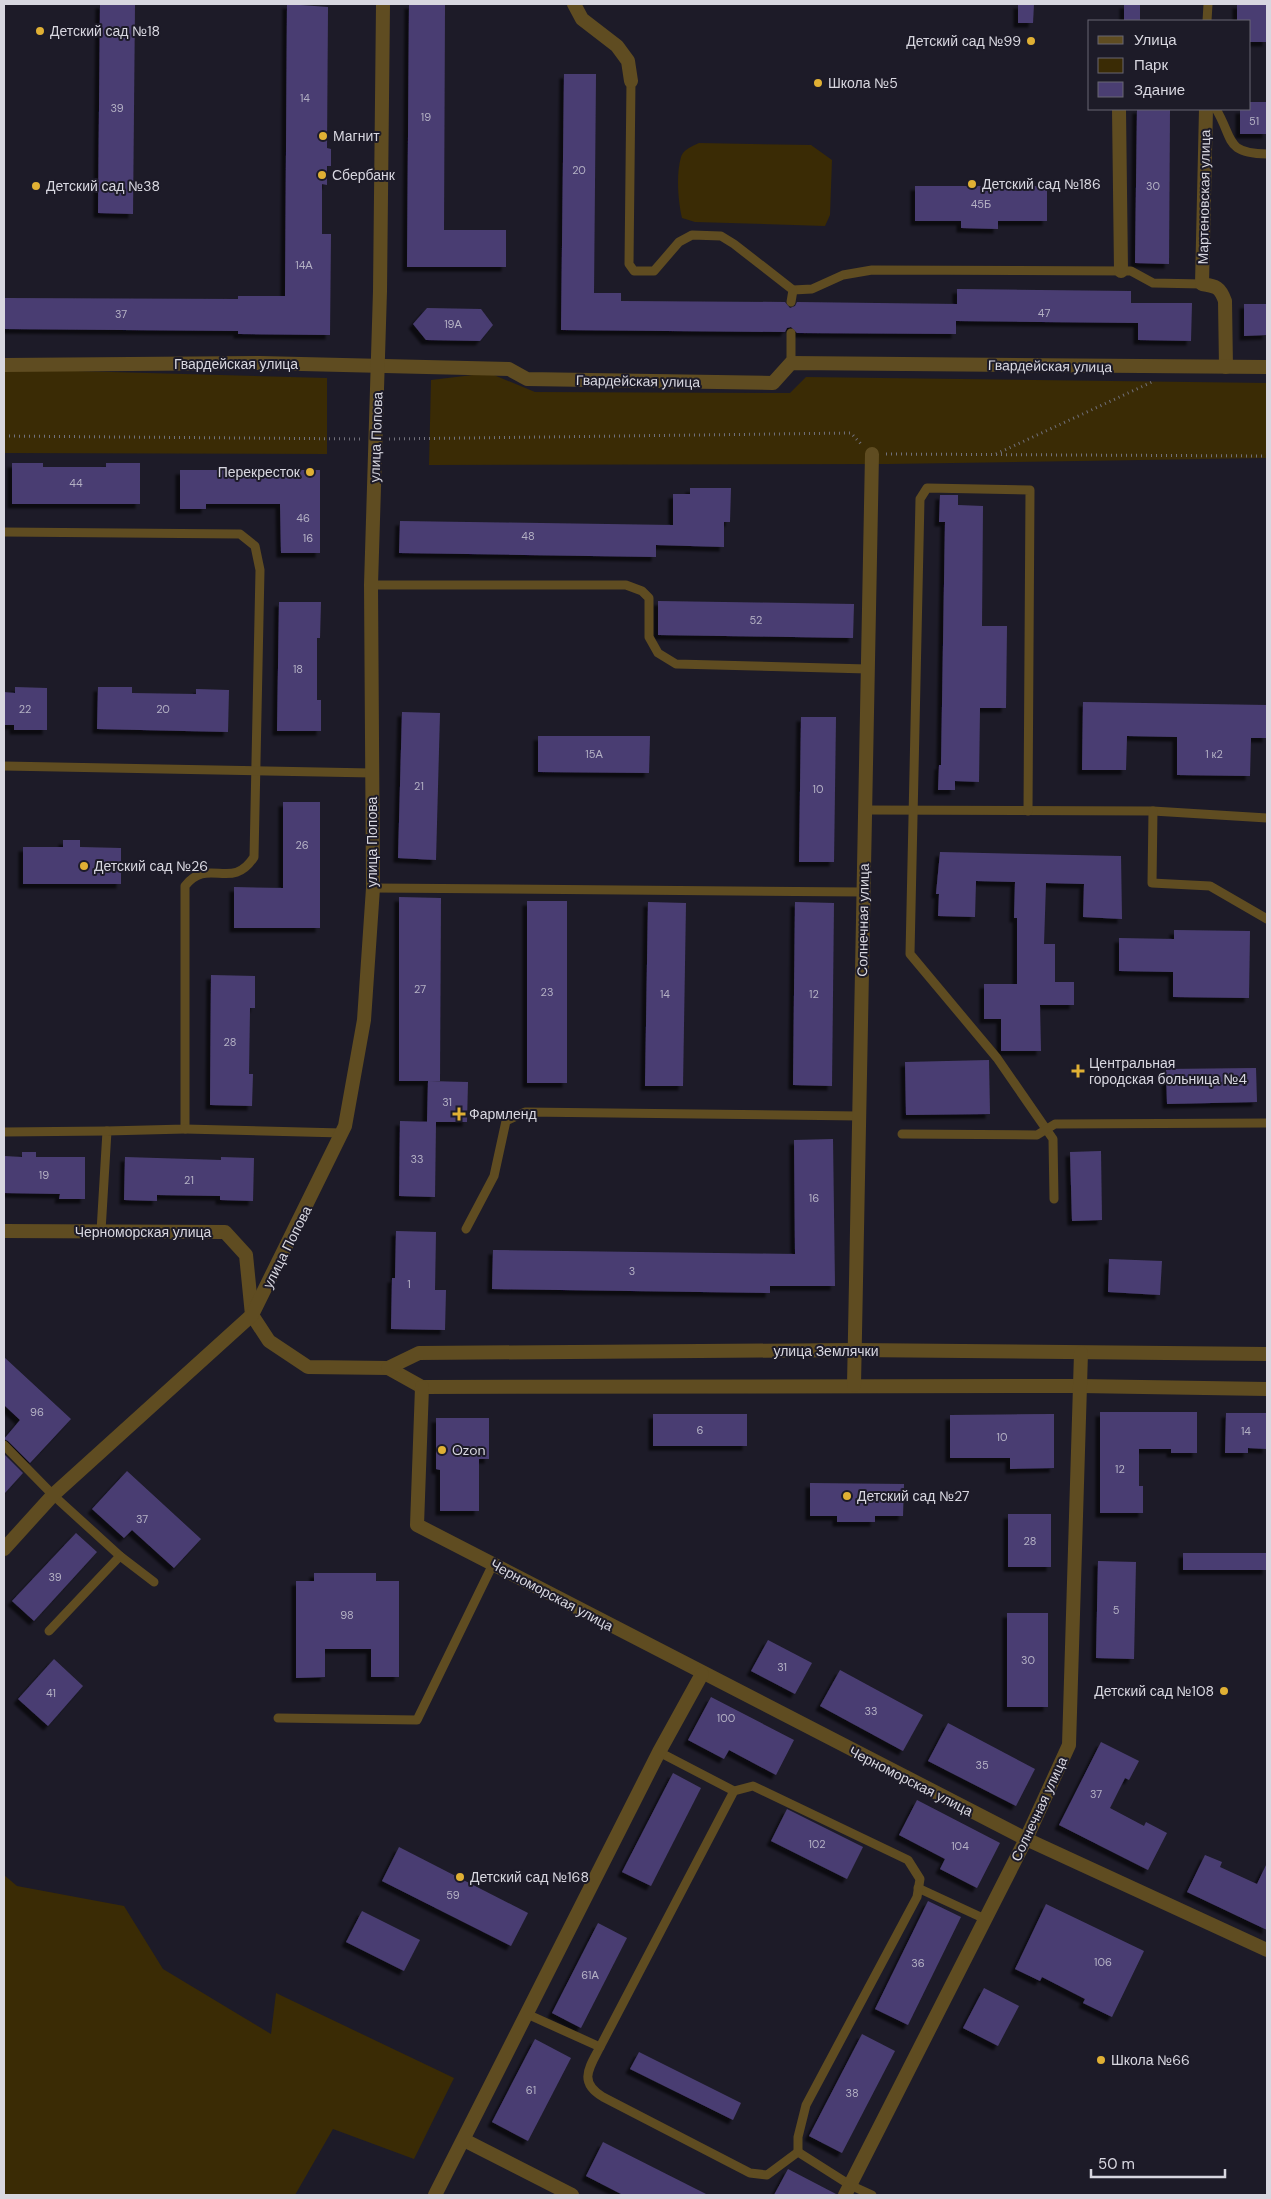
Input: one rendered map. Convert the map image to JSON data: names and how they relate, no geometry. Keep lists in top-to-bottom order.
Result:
{
  "streets": {
    "street": [
      "Мартеновская улица",
      "Гвардейская улица",
      "улица Попова",
      "Солнечная улица",
      "Черноморская улица",
      "улица Землячки"
    ]
  },
  "crossings": [
    ["Гвардейская улица", "улица Попова"],
    ["улица Попова", "Черноморская улица"],
    ["Солнечная улица", "Черноморская улица"],
    ["Солнечная улица", "улица Землячки"],
    ["Черноморская улица", "улица Землячки"]
  ],
  "places": {
    "other": [
      "Детский сад №18",
      "Детский сад №99",
      "Школа №5",
      "Магнит",
      "Сбербанк",
      "Детский сад №186",
      "Детский сад №38",
      "Перекресток",
      "Детский сад №26",
      "Ozon",
      "Детский сад №27",
      "Детский сад №108",
      "Детский сад №168",
      "Школа №66"
    ],
    "health": ["Центральная городская больница №4", "Фармленд"]
  },
  "house_numbers": [
    "14",
    "39",
    "19",
    "51",
    "20",
    "30",
    "45Б",
    "14А",
    "47",
    "37",
    "19А",
    "44",
    "46",
    "48",
    "16",
    "52",
    "18",
    "22",
    "20",
    "15А",
    "1 к2",
    "21",
    "10",
    "26",
    "27",
    "23",
    "14",
    "12",
    "28",
    "31",
    "33",
    "19",
    "21",
    "16",
    "3",
    "1",
    "96",
    "6",
    "14",
    "10",
    "12",
    "37",
    "28",
    "39",
    "5",
    "98",
    "30",
    "31",
    "41",
    "33",
    "100",
    "35",
    "37",
    "102",
    "104",
    "59",
    "106",
    "36",
    "61А",
    "61",
    "38"
  ],
  "legend": ["Улица", "Парк", "Здание"],
  "scale_bar": "50 m"
}
